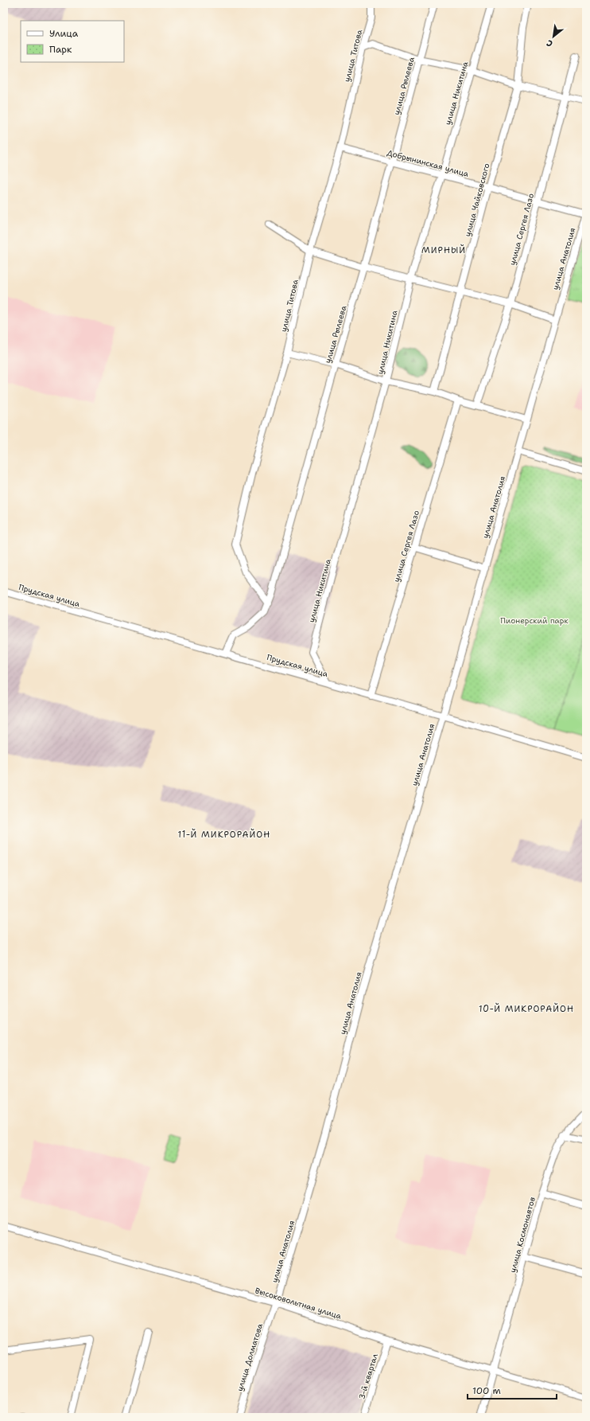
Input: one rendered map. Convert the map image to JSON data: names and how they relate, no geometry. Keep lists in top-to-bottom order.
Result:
{
  "streets": {
    "street": [
      "улица Титова",
      "улица Рылеева",
      "улица Никитина",
      "Добрынинская улица",
      "улица Чайковского",
      "улица Сергея Лазо",
      "улица Анатолия",
      "Прудская улица",
      "улица Космонавтов",
      "Высоковольтная улица",
      "улица Долматова",
      "3-й квартал"
    ]
  },
  "crossings": [
    ["улица Титова", "улица Рылеева"],
    ["улица Титова", "Добрынинская улица"],
    ["улица Рылеева", "Добрынинская улица"],
    ["улица Рылеева", "Прудская улица"],
    ["улица Никитина", "Добрынинская улица"],
    ["улица Никитина", "Прудская улица"],
    ["Добрынинская улица", "улица Чайковского"],
    ["Добрынинская улица", "улица Сергея Лазо"],
    ["Добрынинская улица", "улица Анатолия"],
    ["улица Сергея Лазо", "Прудская улица"],
    ["улица Анатолия", "Прудская улица"],
    ["улица Анатолия", "Высоковольтная улица"],
    ["улица Анатолия", "улица Долматова"],
    ["улица Космонавтов", "Высоковольтная улица"],
    ["Высоковольтная улица", "улица Долматова"],
    ["Высоковольтная улица", "3-й квартал"]
  ],
  "districts": ["МИРНЫЙ", "11-Й МИКРОРАЙОН", "10-Й МИКРОРАЙОН"],
  "parks": ["Пионерский парк"],
  "legend": ["Улица", "Парк"],
  "scale_bar": "100 m",
  "north": "bottom left"
}
